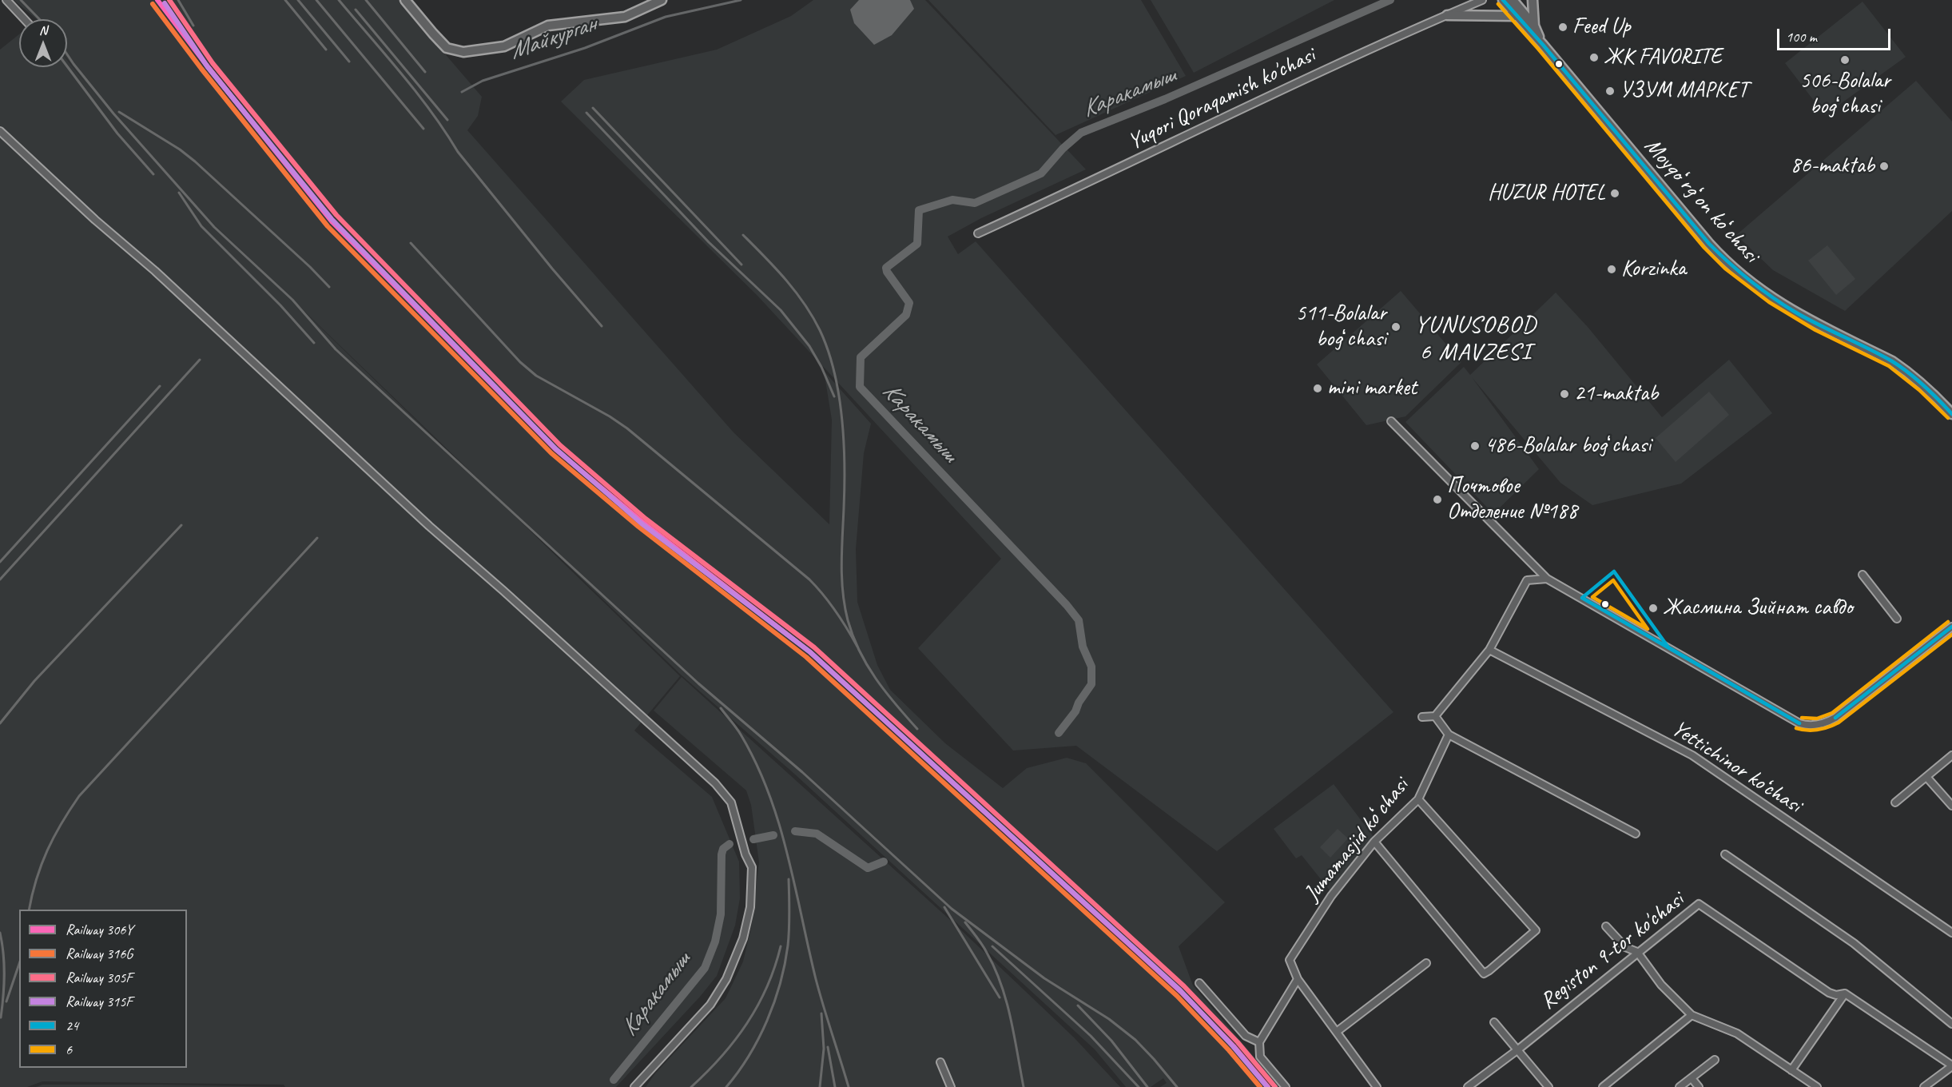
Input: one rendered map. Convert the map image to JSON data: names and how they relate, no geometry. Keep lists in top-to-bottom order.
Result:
{
  "streets": {
    "main road": ["Moyqoʻrgʻon koʻchasi"],
    "street": [
      "Yuqori Qoraqamish ko'chasi",
      "Yettichinor ko‘chasi",
      "Jumamasjid koʻchasi",
      "Registon 9-tor ko'chasi"
    ]
  },
  "districts": ["YUNUSOBOD 6 MAVZESI"],
  "water": ["Майкурган", "Каракамыш"],
  "places": [
    "Feed Up",
    "ЖК FAVORITE",
    "506-Bolalar bogʻchasi",
    "УЗУМ МАРКЕТ",
    "86-maktab",
    "HUZUR HOTEL",
    "Korzinka",
    "511-Bolalar bogʻchasi",
    "mini market",
    "21-maktab",
    "486-Bolalar bogʻchasi",
    "Почтовое Отделение №188",
    "Жасмина Зийнат савдо"
  ],
  "lines": [
    "rail line 306Y",
    "rail line 305F",
    "transit line 24",
    "rail line 315F",
    "rail line 316G",
    "transit line 6"
  ],
  "legend": [
    "Railway 306Y",
    "Railway 316G",
    "Railway 305F",
    "Railway 315F",
    "24",
    "6"
  ],
  "scale_bar": "100 m",
  "north": "top"
}
